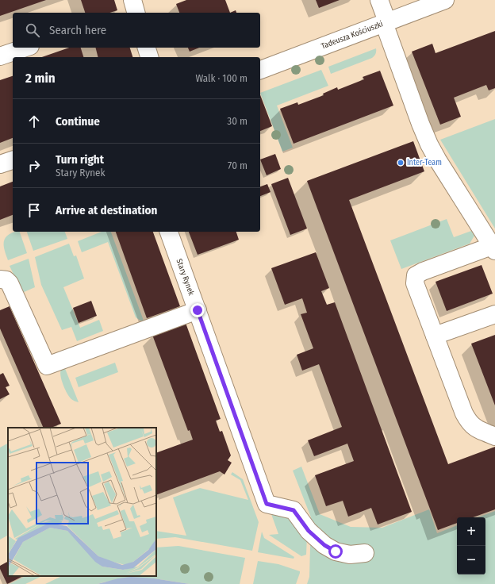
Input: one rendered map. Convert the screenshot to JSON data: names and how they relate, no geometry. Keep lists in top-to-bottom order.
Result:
{
  "streets": {
    "street": ["Tadeusza Kościuszki", "Stary Rynek"]
  },
  "places": ["Inter-Team"],
  "page": {
    "search": "Search here",
    "heading": ["2 min", "Walk · 100 m"],
    "list": [
      ["Continue", "30 m"],
      ["Turn right", "Stary Rynek", "70 m"],
      "Arrive at destination"
    ],
    "map_buttons": ["+", "−"]
  }
}
